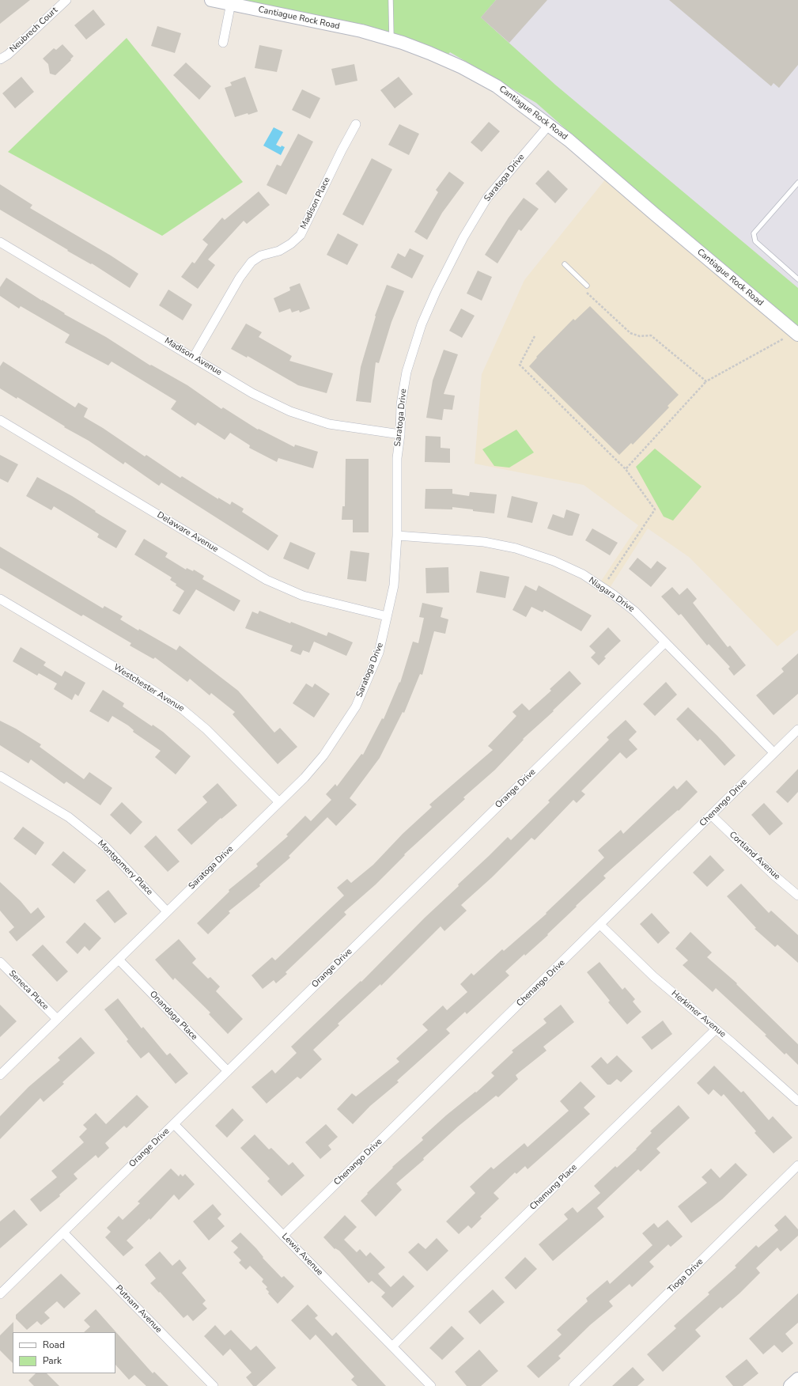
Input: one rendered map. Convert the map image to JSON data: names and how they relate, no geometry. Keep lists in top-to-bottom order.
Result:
{
  "streets": {
    "main road": ["Cantiague Rock Road"],
    "street": [
      "Neubrech Court",
      "Saratoga Drive",
      "Madison Place",
      "Madison Avenue",
      "Delaware Avenue",
      "Niagara Drive",
      "Westchester Avenue",
      "Orange Drive",
      "Chenango Drive",
      "Cortland Avenue",
      "Montgomery Place",
      "Seneca Place",
      "Herkimer Avenue",
      "Onandaga Place",
      "Chemung Place",
      "Lewis Avenue",
      "Tioga Drive",
      "Putnam Avenue"
    ]
  },
  "crossings": [
    ["Cantiague Rock Road", "Saratoga Drive"],
    ["Saratoga Drive", "Madison Avenue"],
    ["Saratoga Drive", "Delaware Avenue"],
    ["Saratoga Drive", "Niagara Drive"],
    ["Saratoga Drive", "Westchester Avenue"],
    ["Saratoga Drive", "Montgomery Place"],
    ["Saratoga Drive", "Seneca Place"],
    ["Saratoga Drive", "Onandaga Place"],
    ["Madison Place", "Madison Avenue"],
    ["Niagara Drive", "Orange Drive"],
    ["Niagara Drive", "Chenango Drive"],
    ["Orange Drive", "Onandaga Place"],
    ["Orange Drive", "Lewis Avenue"],
    ["Orange Drive", "Putnam Avenue"],
    ["Chenango Drive", "Cortland Avenue"],
    ["Chenango Drive", "Herkimer Avenue"],
    ["Chenango Drive", "Lewis Avenue"],
    ["Herkimer Avenue", "Chemung Place"],
    ["Chemung Place", "Lewis Avenue"]
  ],
  "legend": ["Road", "Park"]
}
